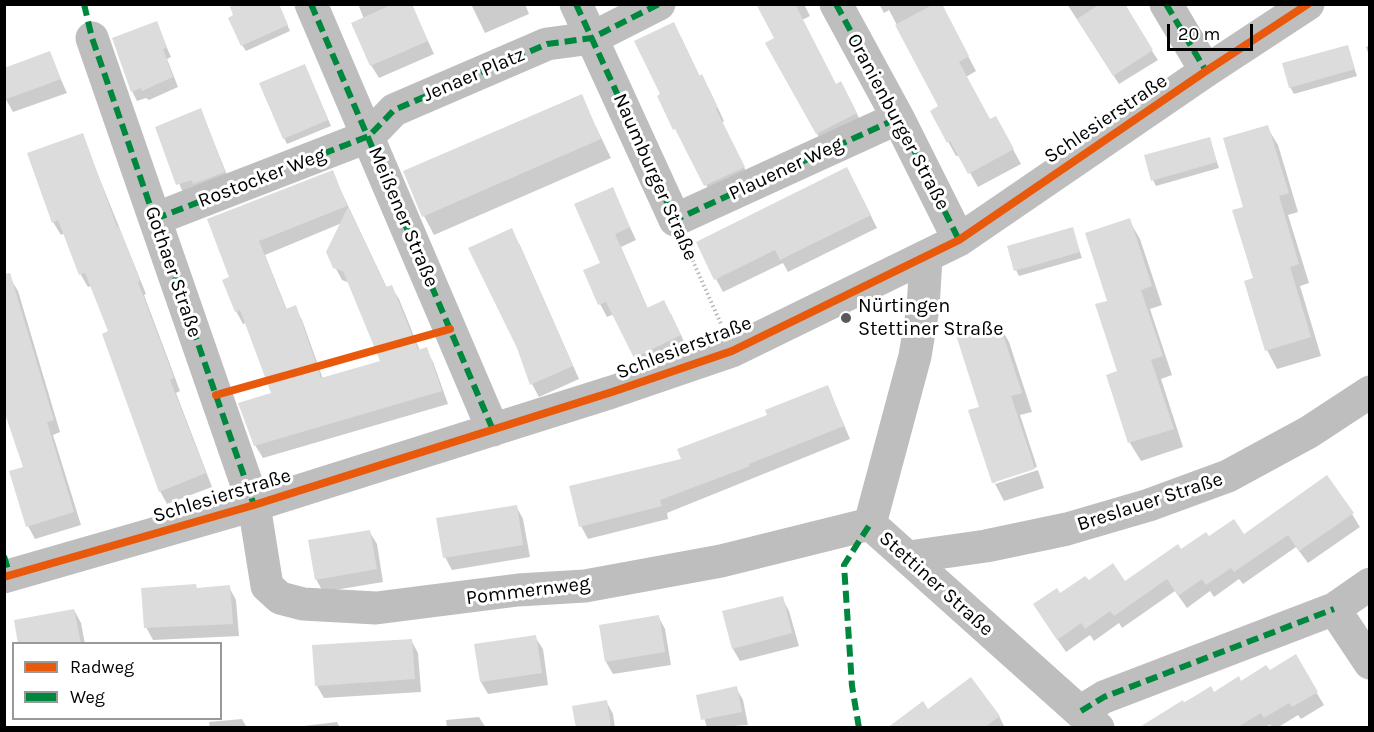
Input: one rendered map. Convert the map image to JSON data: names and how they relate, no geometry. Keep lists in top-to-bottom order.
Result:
{
  "streets": {
    "street": [
      "Jenaer Platz",
      "Schlesierstraße",
      "Oranienburger Straße",
      "Plauener Weg",
      "Naumburger Straße",
      "Rostocker Weg",
      "Meißener Straße",
      "Gothaer Straße",
      "Breslauer Straße",
      "Stettiner Straße",
      "Pommernweg"
    ]
  },
  "crossings": [
    ["Jenaer Platz", "Naumburger Straße"],
    ["Jenaer Platz", "Rostocker Weg"],
    ["Jenaer Platz", "Meißener Straße"],
    ["Schlesierstraße", "Oranienburger Straße"],
    ["Schlesierstraße", "Naumburger Straße"],
    ["Schlesierstraße", "Meißener Straße"],
    ["Schlesierstraße", "Gothaer Straße"],
    ["Schlesierstraße", "Stettiner Straße"],
    ["Schlesierstraße", "Pommernweg"],
    ["Oranienburger Straße", "Plauener Weg"],
    ["Plauener Weg", "Naumburger Straße"],
    ["Rostocker Weg", "Meißener Straße"],
    ["Rostocker Weg", "Gothaer Straße"],
    ["Gothaer Straße", "Pommernweg"],
    ["Breslauer Straße", "Stettiner Straße"],
    ["Stettiner Straße", "Pommernweg"]
  ],
  "places": ["Nürtingen Stettiner Straße"],
  "legend": ["Radweg", "Weg"],
  "scale_bar": "20 m"
}
